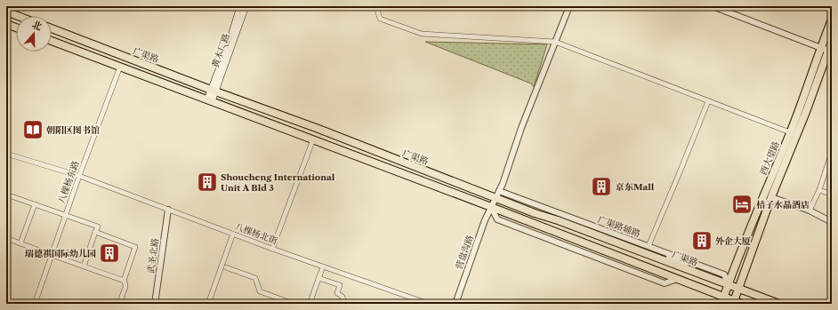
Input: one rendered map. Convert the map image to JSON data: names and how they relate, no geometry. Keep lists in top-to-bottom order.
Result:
{
  "streets": {
    "main road": ["黄木厂路", "广渠路", "西大望路"],
    "street": [
      "八棵杨东路",
      "广渠路辅路",
      "八棵杨北街",
      "营盘沟路",
      "武圣北路"
    ]
  },
  "crossings": [
    ["黄木厂路", "广渠路"],
    ["广渠路", "西大望路"],
    ["广渠路", "广渠路辅路"],
    ["广渠路", "营盘沟路"],
    ["西大望路", "广渠路辅路"],
    ["八棵杨东路", "八棵杨北街"],
    ["广渠路辅路", "营盘沟路"],
    ["八棵杨北街", "武圣北路"]
  ],
  "places": {
    "library": ["朝阳区图书馆"],
    "building": [
      "Shoucheng International Unit A Bld 3",
      "京东Mall",
      "外企大厦",
      "瑞德祺国际幼儿园"
    ],
    "hotel": ["桔子水晶酒店"]
  },
  "north": "top"
}
